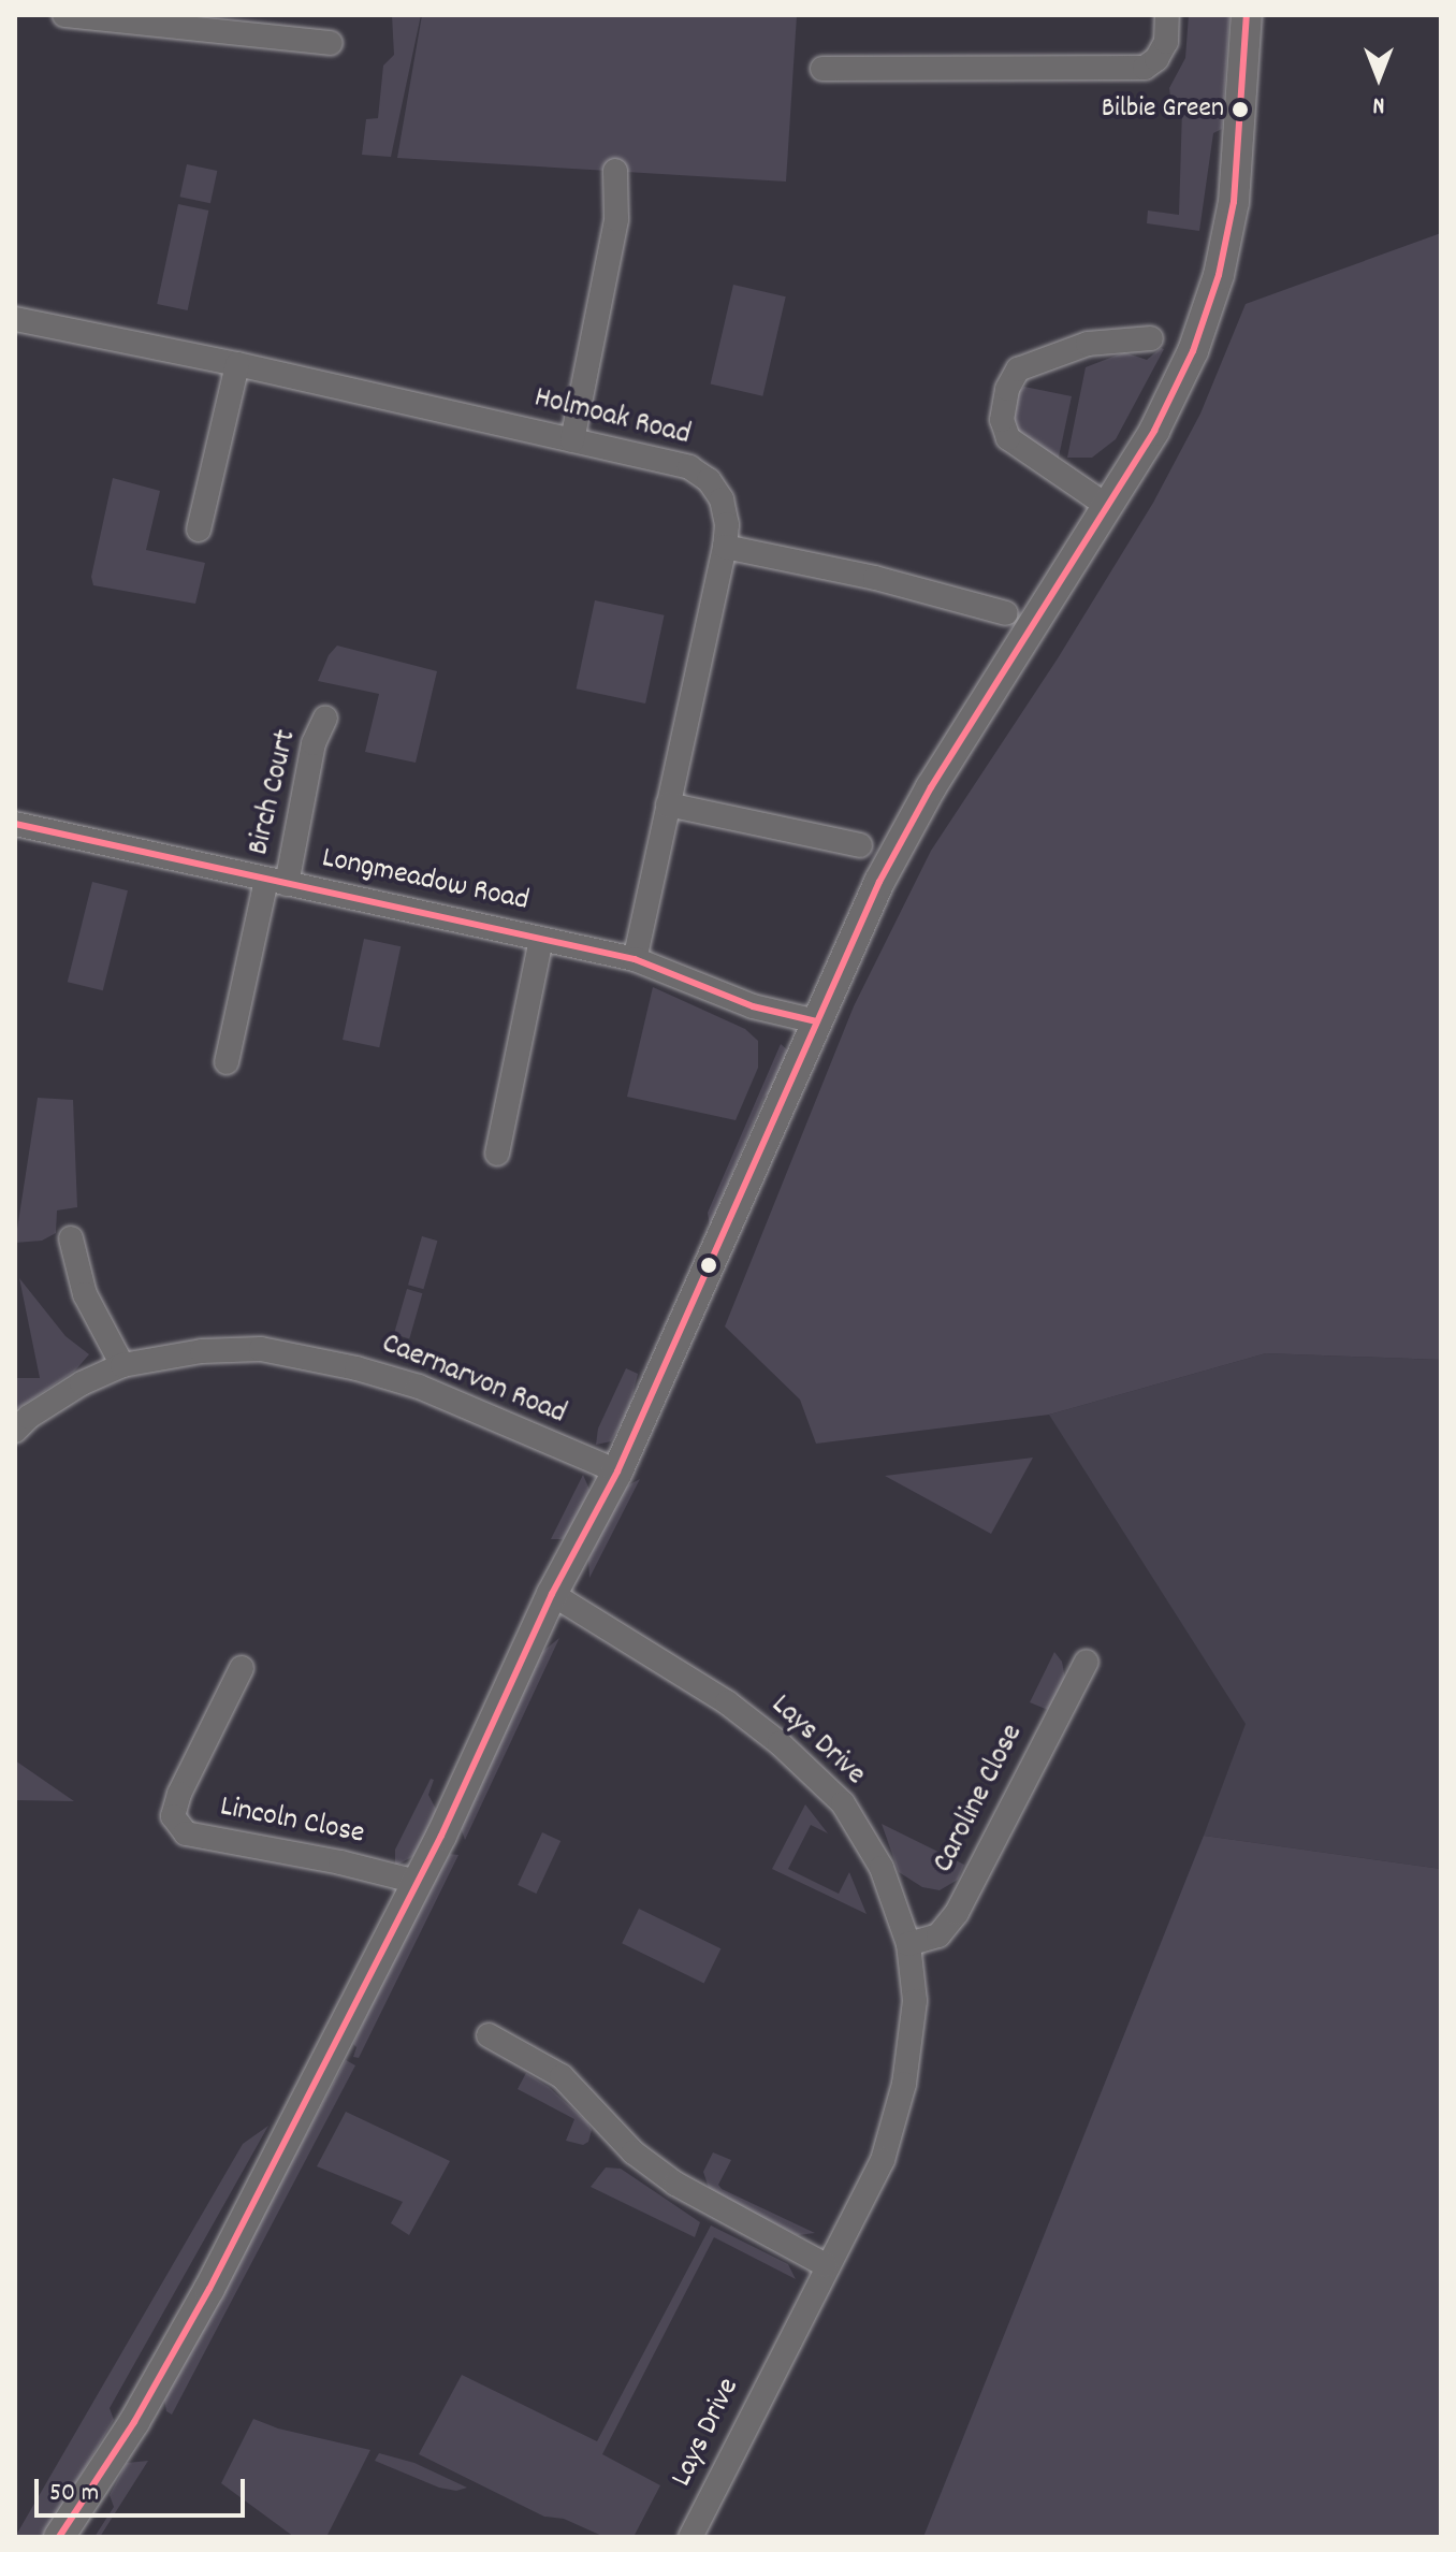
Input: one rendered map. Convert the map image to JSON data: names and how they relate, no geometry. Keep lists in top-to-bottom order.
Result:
{
  "streets": {
    "street": [
      "Holmoak Road",
      "Birch Court",
      "Longmeadow Road",
      "Caernarvon Road",
      "Lays Drive",
      "Caroline Close",
      "Lincoln Close"
    ]
  },
  "crossings": [
    ["Holmoak Road", "Longmeadow Road"],
    ["Birch Court", "Longmeadow Road"],
    ["Lays Drive", "Caroline Close"]
  ],
  "places": ["Bilbie Green"],
  "scale_bar": "50 m",
  "north": "bottom"
}
